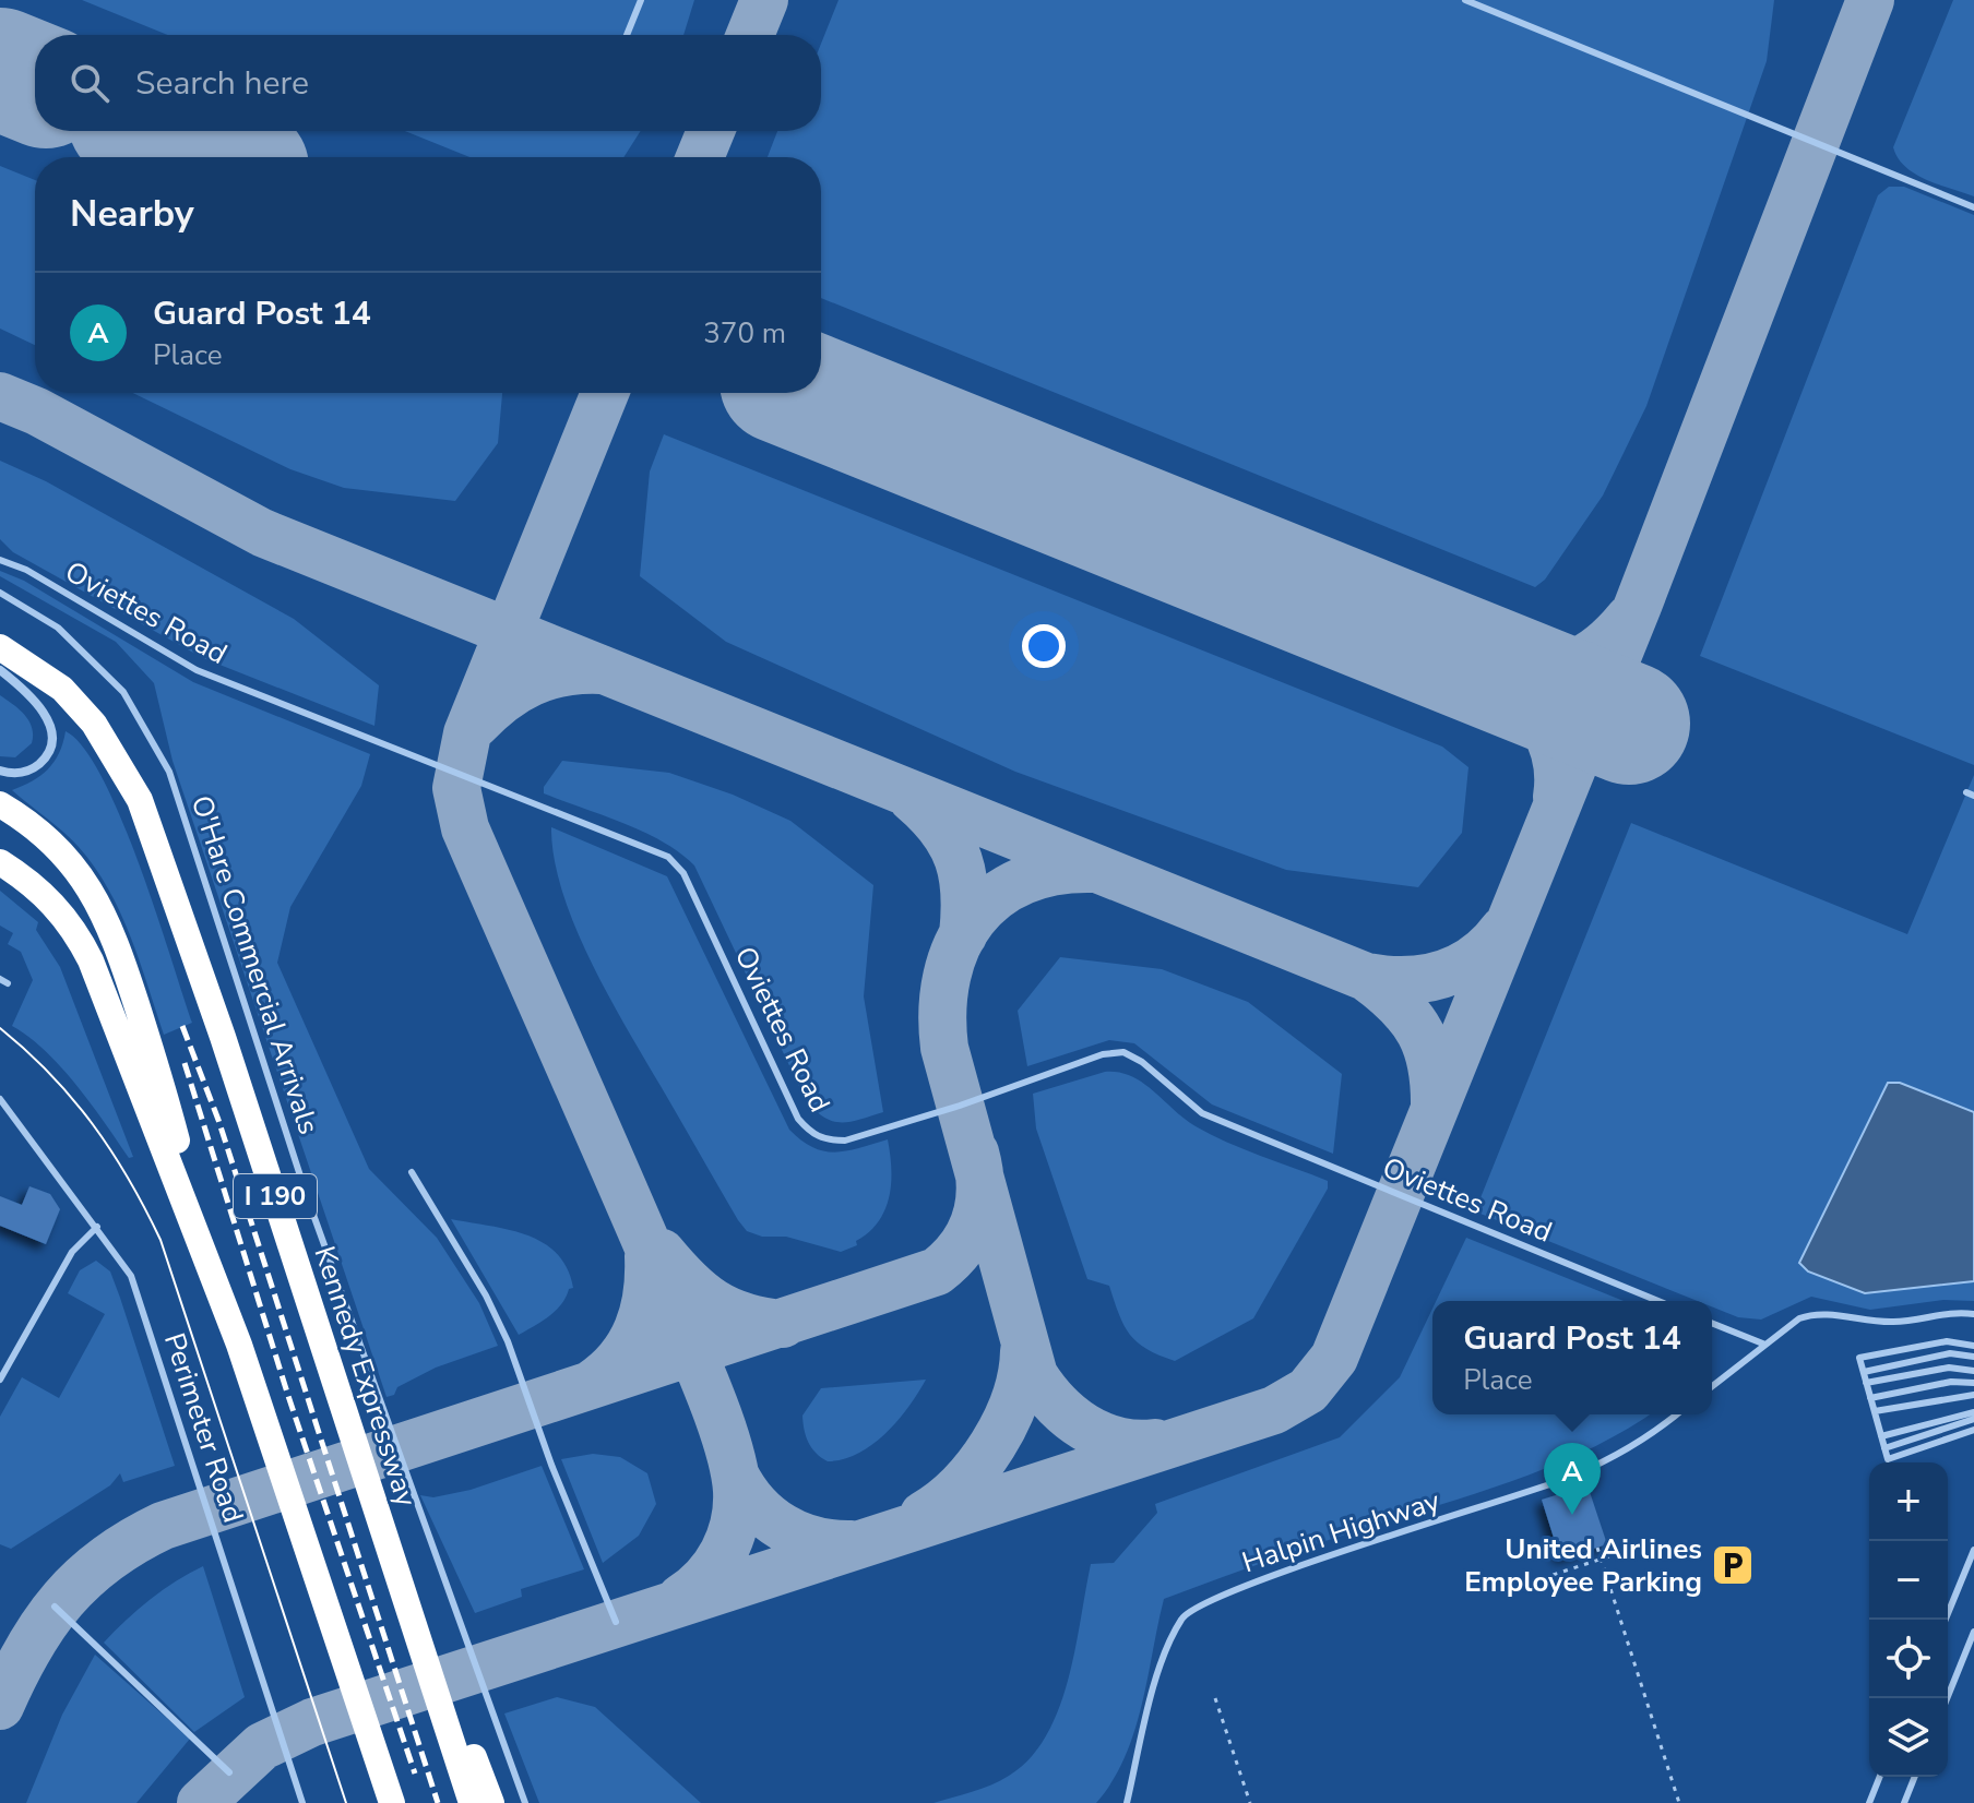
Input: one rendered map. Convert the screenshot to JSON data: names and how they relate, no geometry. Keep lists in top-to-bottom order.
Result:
{
  "streets": {
    "highway": ["I 190", "Kennedy Expressway"],
    "lane": [
      "Oviettes Road",
      "O'Hare Commercial Arrivals",
      "Perimeter Road",
      "Halpin Highway"
    ]
  },
  "places": {
    "parking": ["United Airlines Employee Parking"]
  },
  "page": {
    "search": "Search here",
    "heading": "Nearby",
    "list": [
      {
        "mark": "A",
        "name": "Guard Post 14",
        "note": "Place",
        "value": "370 m"
      }
    ],
    "popup": ["Guard Post 14", "Place"],
    "pins": "A",
    "map_buttons": ["+", "−"]
  }
}
